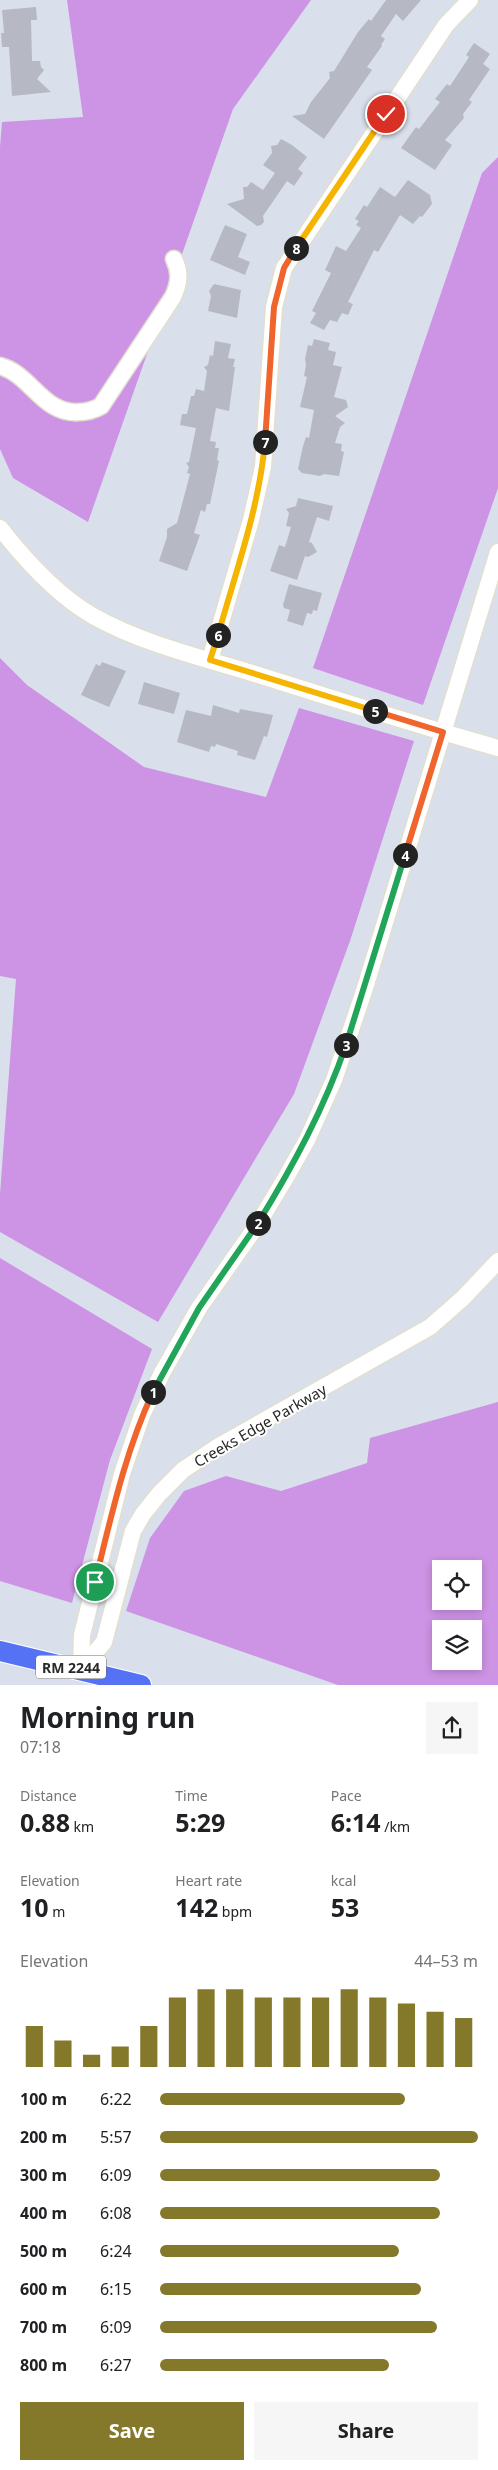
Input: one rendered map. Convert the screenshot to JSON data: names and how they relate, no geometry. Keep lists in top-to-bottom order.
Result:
{
  "streets": {
    "main road": ["RM 2244"],
    "street": ["Creeks Edge Parkway"]
  },
  "crossings": [
    ["Creeks Edge Parkway", "RM 2244"]
  ],
  "page": {
    "pins": [
      "8",
      "7",
      "6",
      "5",
      "4",
      "3",
      "2",
      "1"
    ],
    "heading": ["Morning run", "07:18"],
    "stats": [
      ["Distance", "0.88 km"],
      ["Time", "5:29"],
      ["Pace", "6:14 /km"],
      ["Elevation", "10 m"],
      ["Heart rate", "142 bpm"],
      ["kcal", "53"]
    ],
    "chart": ["Elevation", "44–53 m"],
    "list": [
      {
        "name": "100 m",
        "note": "6:22"
      },
      {
        "name": "200 m",
        "note": "5:57"
      },
      {
        "name": "300 m",
        "note": "6:09"
      },
      {
        "name": "400 m",
        "note": "6:08"
      },
      {
        "name": "500 m",
        "note": "6:24"
      },
      {
        "name": "600 m",
        "note": "6:15"
      },
      {
        "name": "700 m",
        "note": "6:09"
      },
      {
        "name": "800 m",
        "note": "6:27"
      }
    ],
    "buttons": ["Save", "Share"]
  }
}
